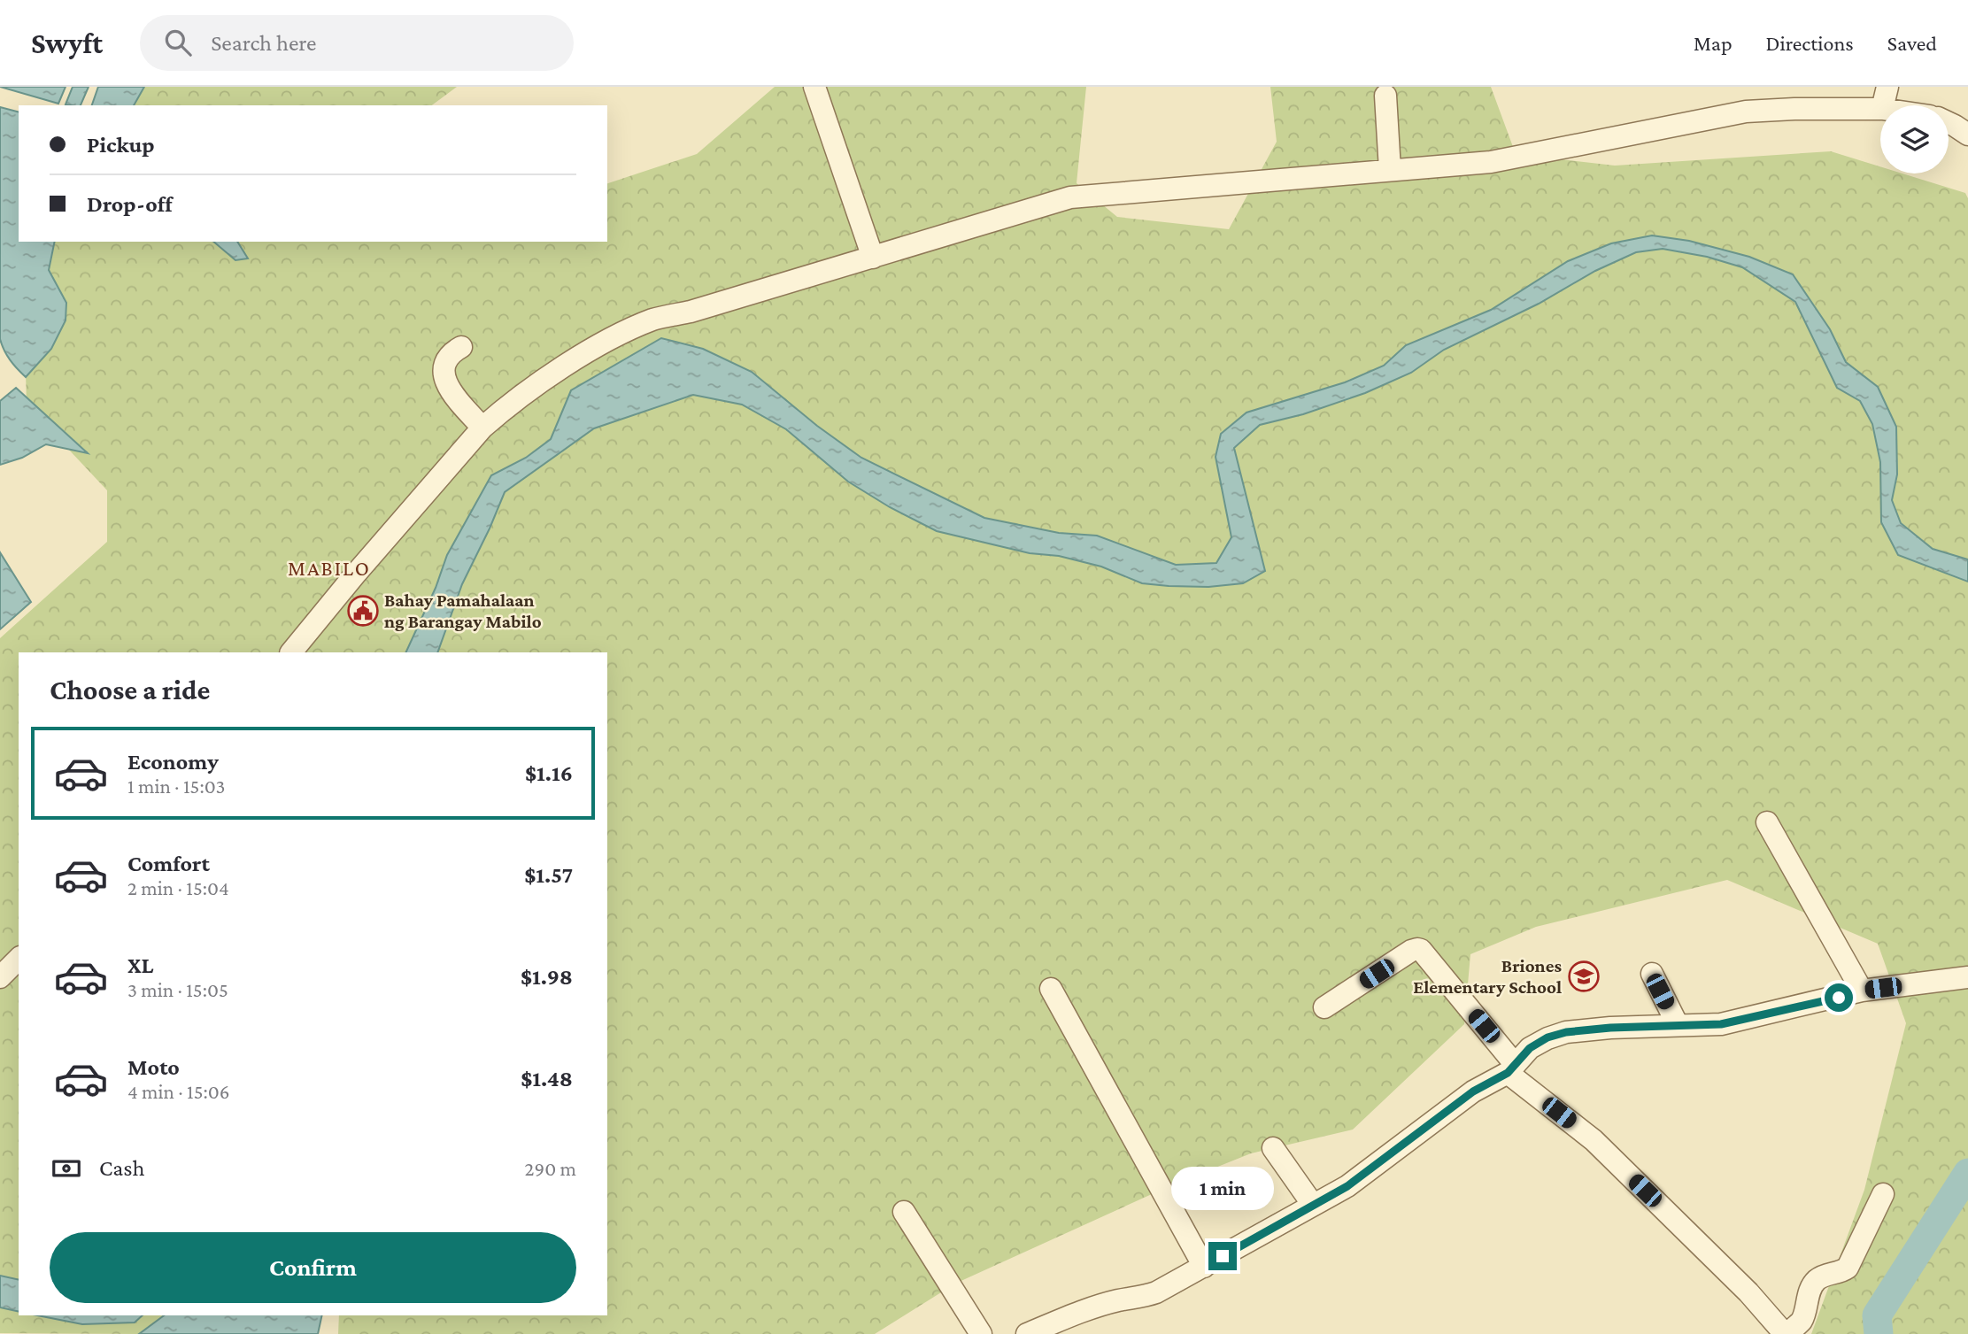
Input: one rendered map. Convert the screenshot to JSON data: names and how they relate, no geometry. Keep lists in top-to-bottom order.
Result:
{
  "districts": ["MABILO"],
  "places": {
    "public building": ["Bahay Pamahalaan ng Barangay Mabilo"],
    "school or university": ["Briones Elementary School"]
  },
  "page": {
    "header": "Swyft",
    "search": "Search here",
    "nav": ["Map", "Directions", "Saved"],
    "banner": ["Pickup", "Drop-off"],
    "heading": "Choose a ride",
    "list": [
      {
        "name": "Economy",
        "note": "1 min · 15:03",
        "value": "$1.16"
      },
      {
        "name": "Comfort",
        "note": "2 min · 15:04",
        "value": "$1.57"
      },
      {
        "name": "XL",
        "note": "3 min · 15:05",
        "value": "$1.98"
      },
      {
        "name": "Moto",
        "note": "4 min · 15:06",
        "value": "$1.48"
      }
    ],
    "pay": ["Cash", "290 m"],
    "bubble": "1 min",
    "buttons": "Confirm"
  }
}
